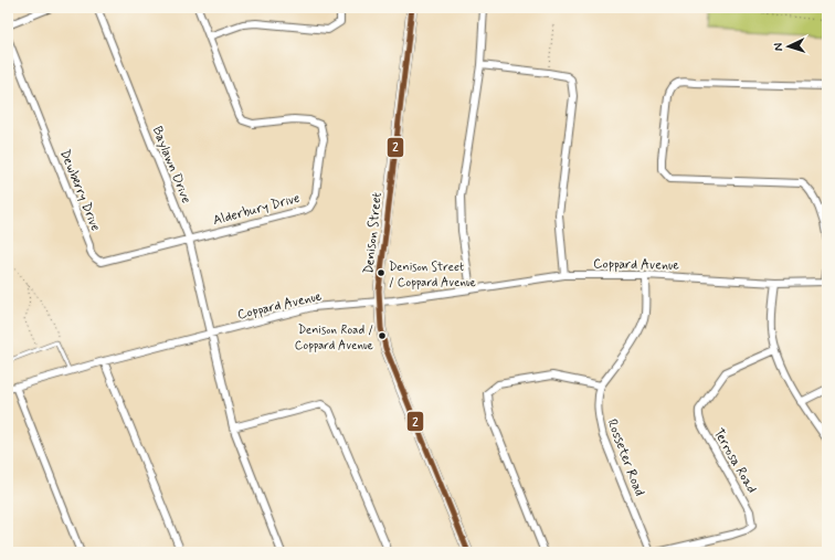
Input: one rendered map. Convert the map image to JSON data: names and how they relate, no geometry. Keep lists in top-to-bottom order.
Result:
{
  "streets": {
    "street": [
      "Baylawn Drive",
      "Dewberry Drive",
      "Alderbury Drive",
      "Denison Street",
      "Coppard Avenue",
      "Rosseter Road",
      "Terrosa Road"
    ]
  },
  "crossings": [
    ["Baylawn Drive", "Dewberry Drive"],
    ["Baylawn Drive", "Alderbury Drive"],
    ["Baylawn Drive", "Coppard Avenue"],
    ["Dewberry Drive", "Alderbury Drive"],
    ["Denison Street", "Coppard Avenue"],
    ["Coppard Avenue", "Rosseter Road"]
  ],
  "places": ["Denison Street / Coppard Avenue", "Denison Road / Coppard Avenue"],
  "lines": ["transit line 2"],
  "north": "left"
}
